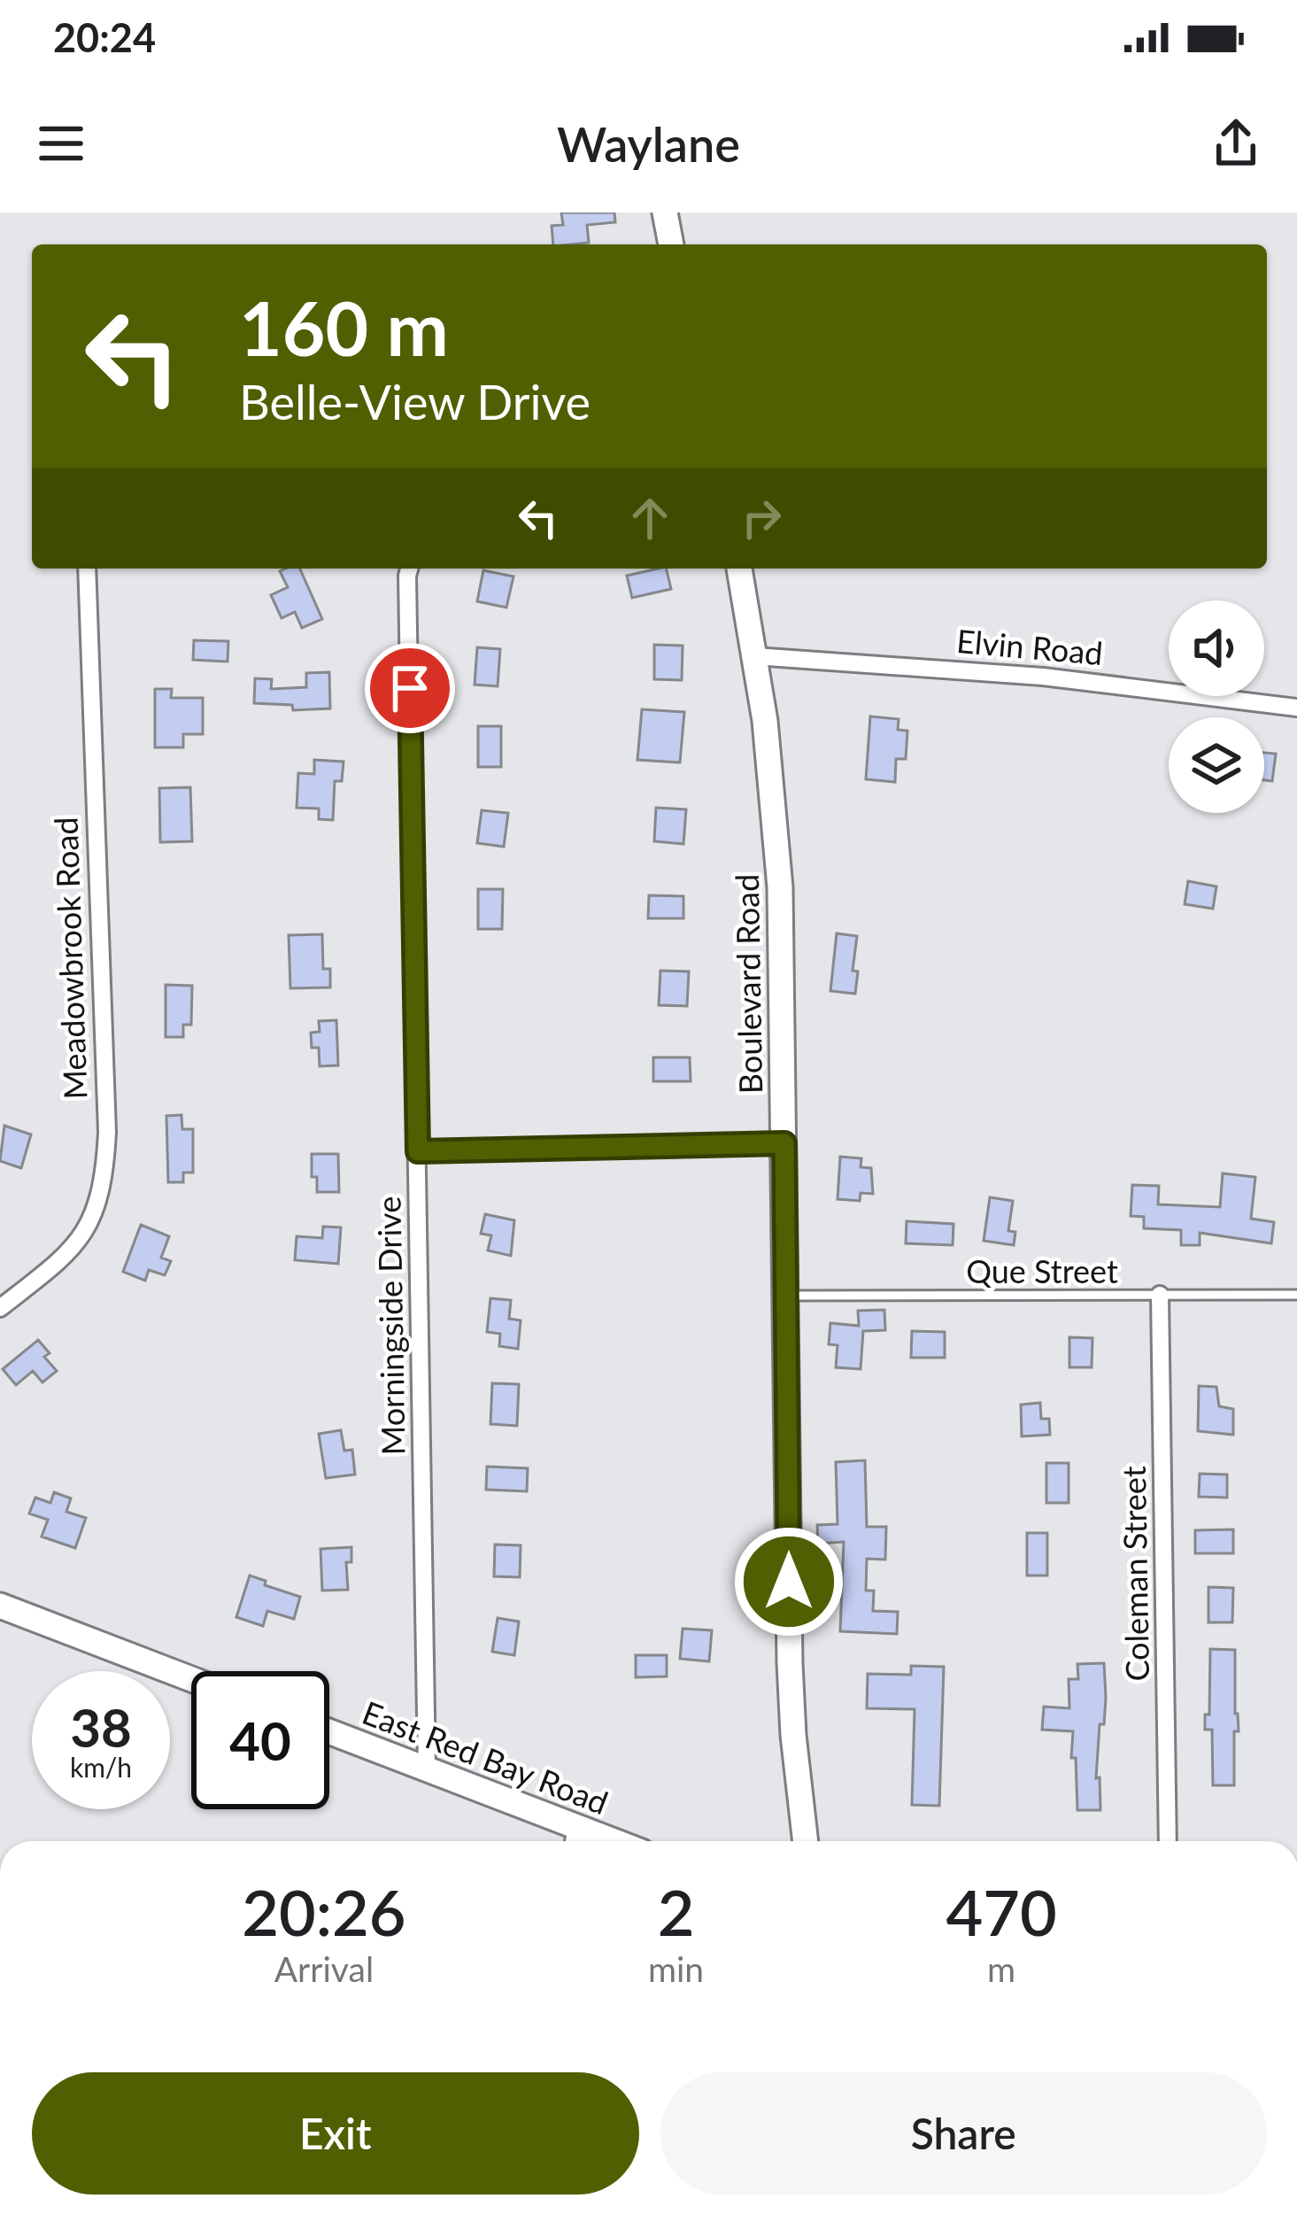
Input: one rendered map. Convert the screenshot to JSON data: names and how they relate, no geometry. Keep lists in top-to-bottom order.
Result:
{
  "streets": {
    "street": [
      "Elvin Road",
      "Meadowbrook Road",
      "Boulevard Road",
      "Morningside Drive",
      "Coleman Street",
      "East Red Bay Road"
    ],
    "lane": ["Que Street"]
  },
  "crossings": [
    ["Elvin Road", "Boulevard Road"],
    ["Boulevard Road", "Que Street"],
    ["Que Street", "Coleman Street"],
    ["Morningside Drive", "East Red Bay Road"]
  ],
  "page": {
    "status": "20:24",
    "header": "Waylane",
    "turn": ["160 m", "Belle-View Drive"],
    "speed": "38 km/h",
    "limit": "40",
    "eta": [
      "20:26",
      "Arrival",
      "2",
      "min",
      "470",
      "m"
    ],
    "buttons": ["Exit", "Share"]
  }
}
